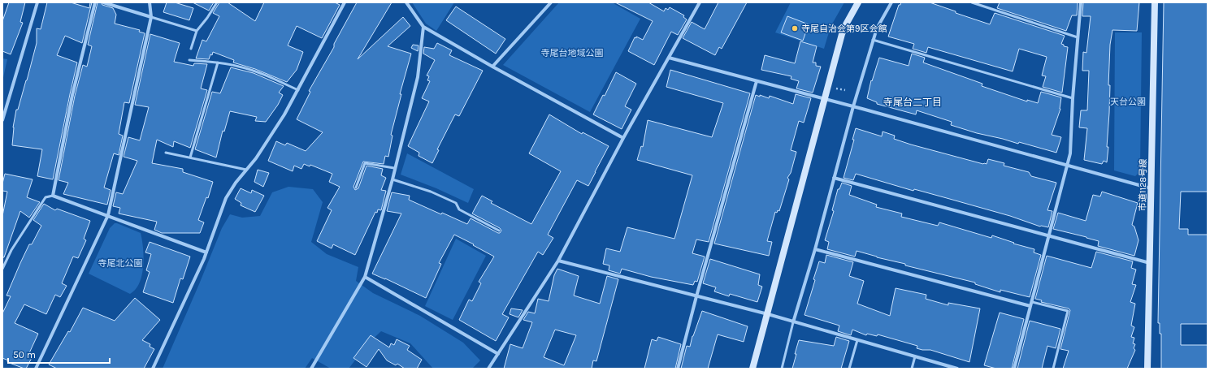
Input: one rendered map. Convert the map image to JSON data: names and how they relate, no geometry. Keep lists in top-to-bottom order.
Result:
{
  "streets": {
    "street": ["市道1128号線"]
  },
  "districts": ["寺尾台二丁目"],
  "parks": ["寺尾台地域公園", "天台公園", "寺尾北公園"],
  "places": ["寺尾自治会第9区会館"],
  "scale_bar": "50 m"
}
